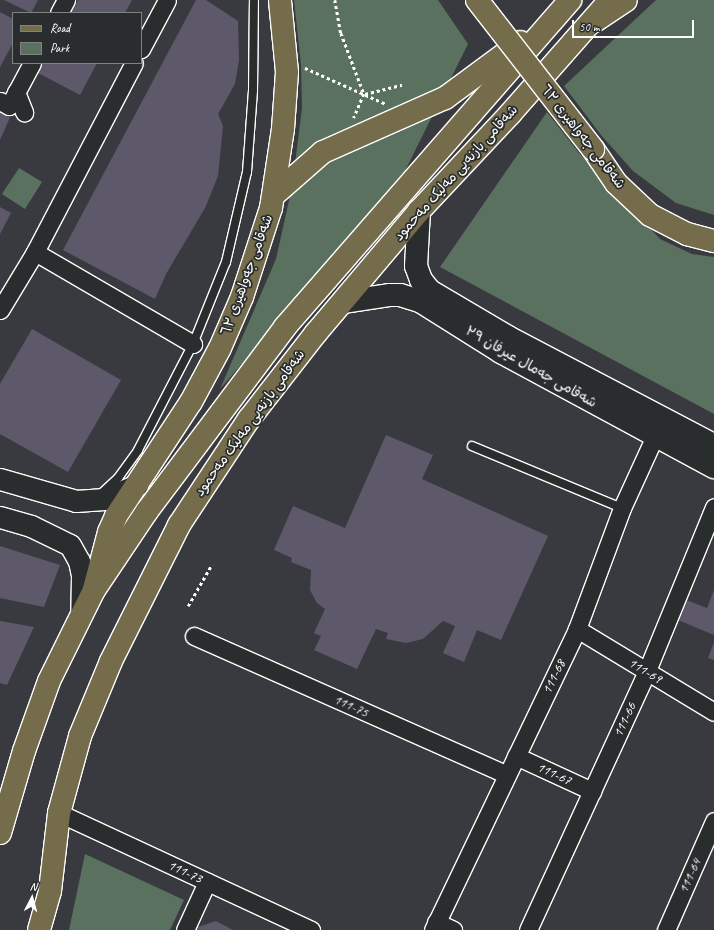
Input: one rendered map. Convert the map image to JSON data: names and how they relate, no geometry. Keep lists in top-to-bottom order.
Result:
{
  "streets": {
    "main road": ["شەقامی جەواهیری ٦٣", "شەقامی بازنەیی مەلیک مەحمود", "شەقامی جەمال عیرفان ٣٩"],
    "street": [
      "111-69",
      "111-68",
      "111-75",
      "111-66",
      "111-67",
      "111-73",
      "111-64"
    ]
  },
  "crossings": [
    ["شەقامی جەواهیری ٦٣", "شەقامی بازنەیی مەلیک مەحمود"],
    ["شەقامی بازنەیی مەلیک مەحمود", "شەقامی جەمال عیرفان ٣٩"],
    ["شەقامی بازنەیی مەلیک مەحمود", "111-73"],
    ["شەقامی جەمال عیرفان ٣٩", "111-68"],
    ["111-69", "111-68"],
    ["111-69", "111-66"],
    ["111-68", "111-75"],
    ["111-68", "111-67"],
    ["111-66", "111-67"]
  ],
  "legend": ["Road", "Park"],
  "scale_bar": "50 m",
  "north": "top"
}
